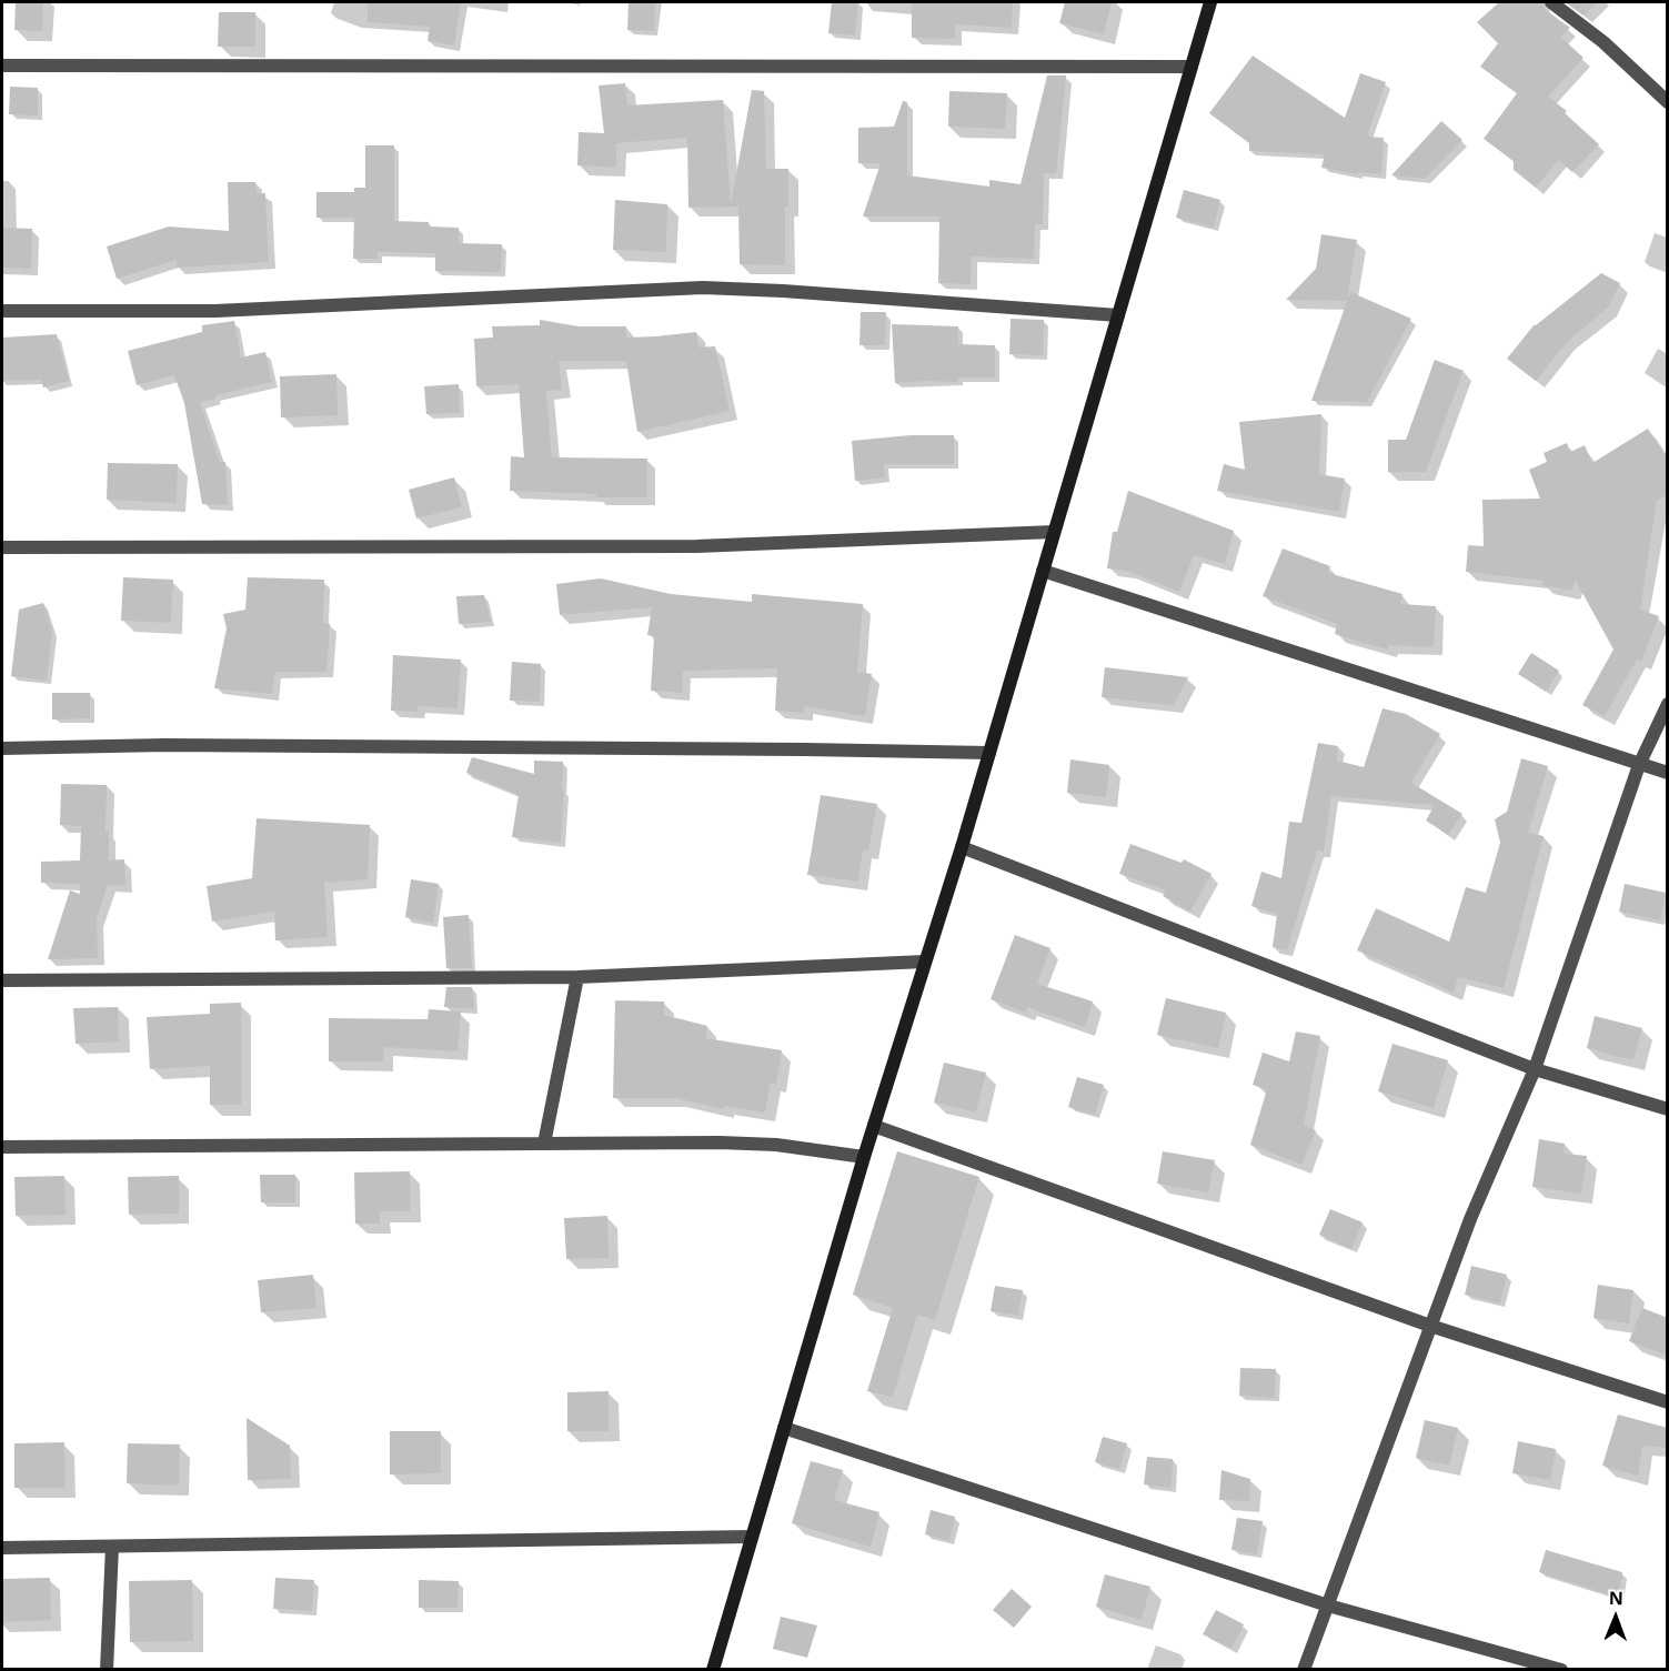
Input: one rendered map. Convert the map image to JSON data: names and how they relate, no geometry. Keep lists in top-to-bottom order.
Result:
{
  "north": "top"
}
